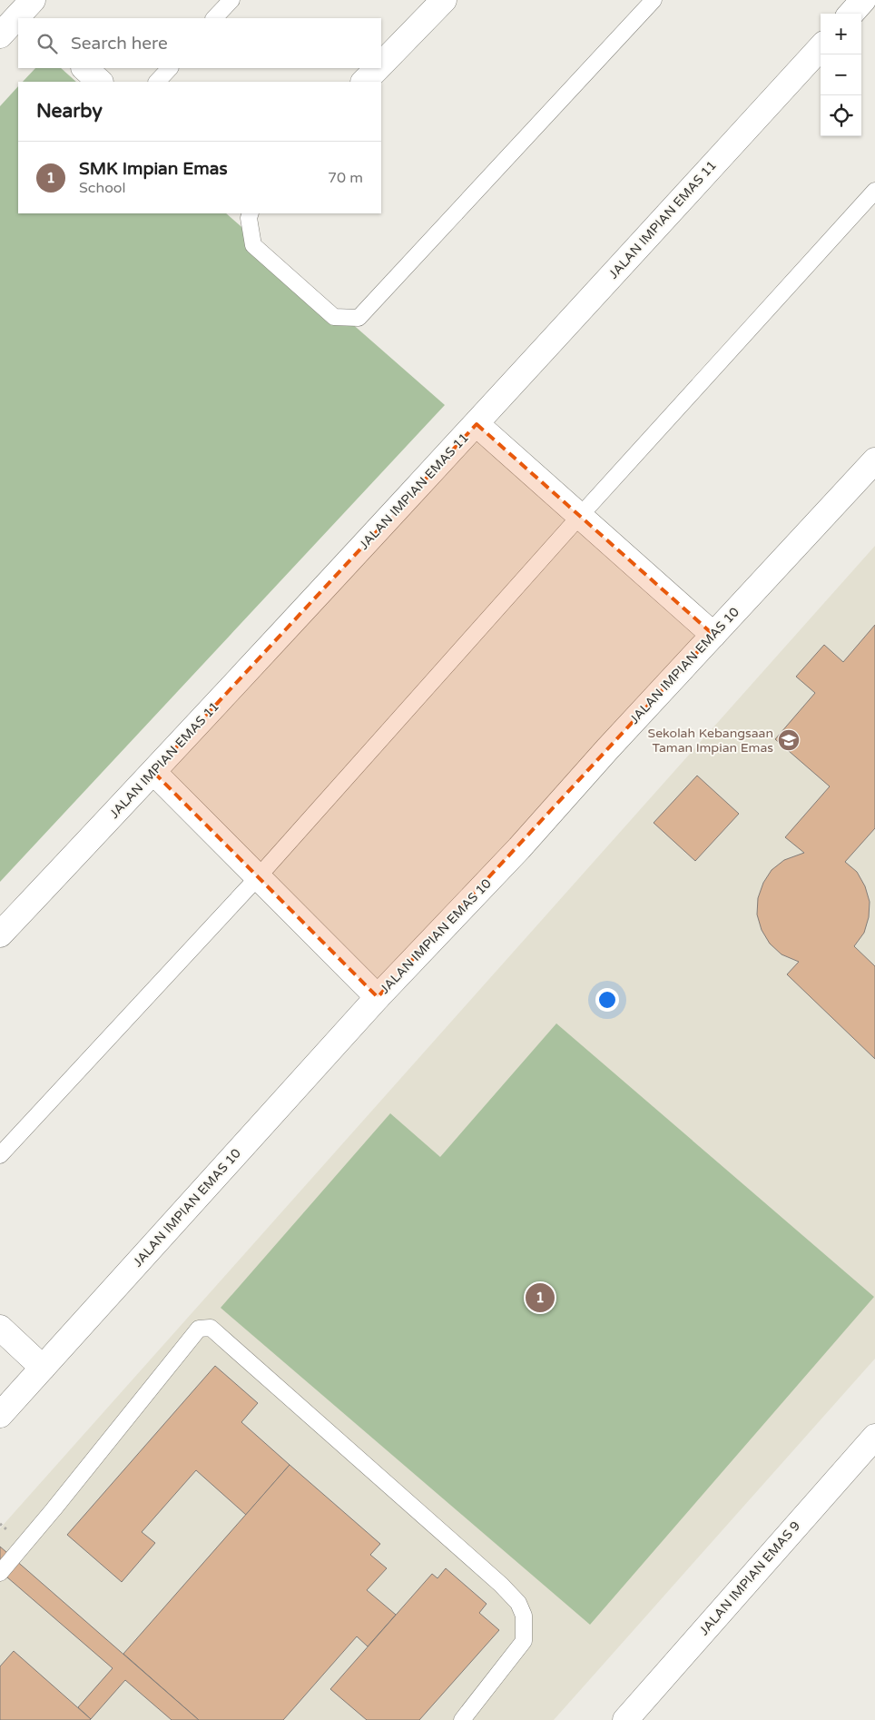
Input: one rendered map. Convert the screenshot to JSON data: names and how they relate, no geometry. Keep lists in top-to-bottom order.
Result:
{
  "streets": {
    "street": ["JALAN IMPIAN EMAS 11", "JALAN IMPIAN EMAS 10", "JALAN IMPIAN EMAS 9"]
  },
  "places": {
    "school or university": ["Sekolah Kebangsaan Taman Impian Emas"]
  },
  "page": {
    "map_buttons": ["+", "−"],
    "search": "Search here",
    "heading": "Nearby",
    "list": [
      {
        "mark": "1",
        "name": "SMK Impian Emas",
        "note": "School",
        "value": "70 m"
      }
    ],
    "pins": "1"
  }
}
